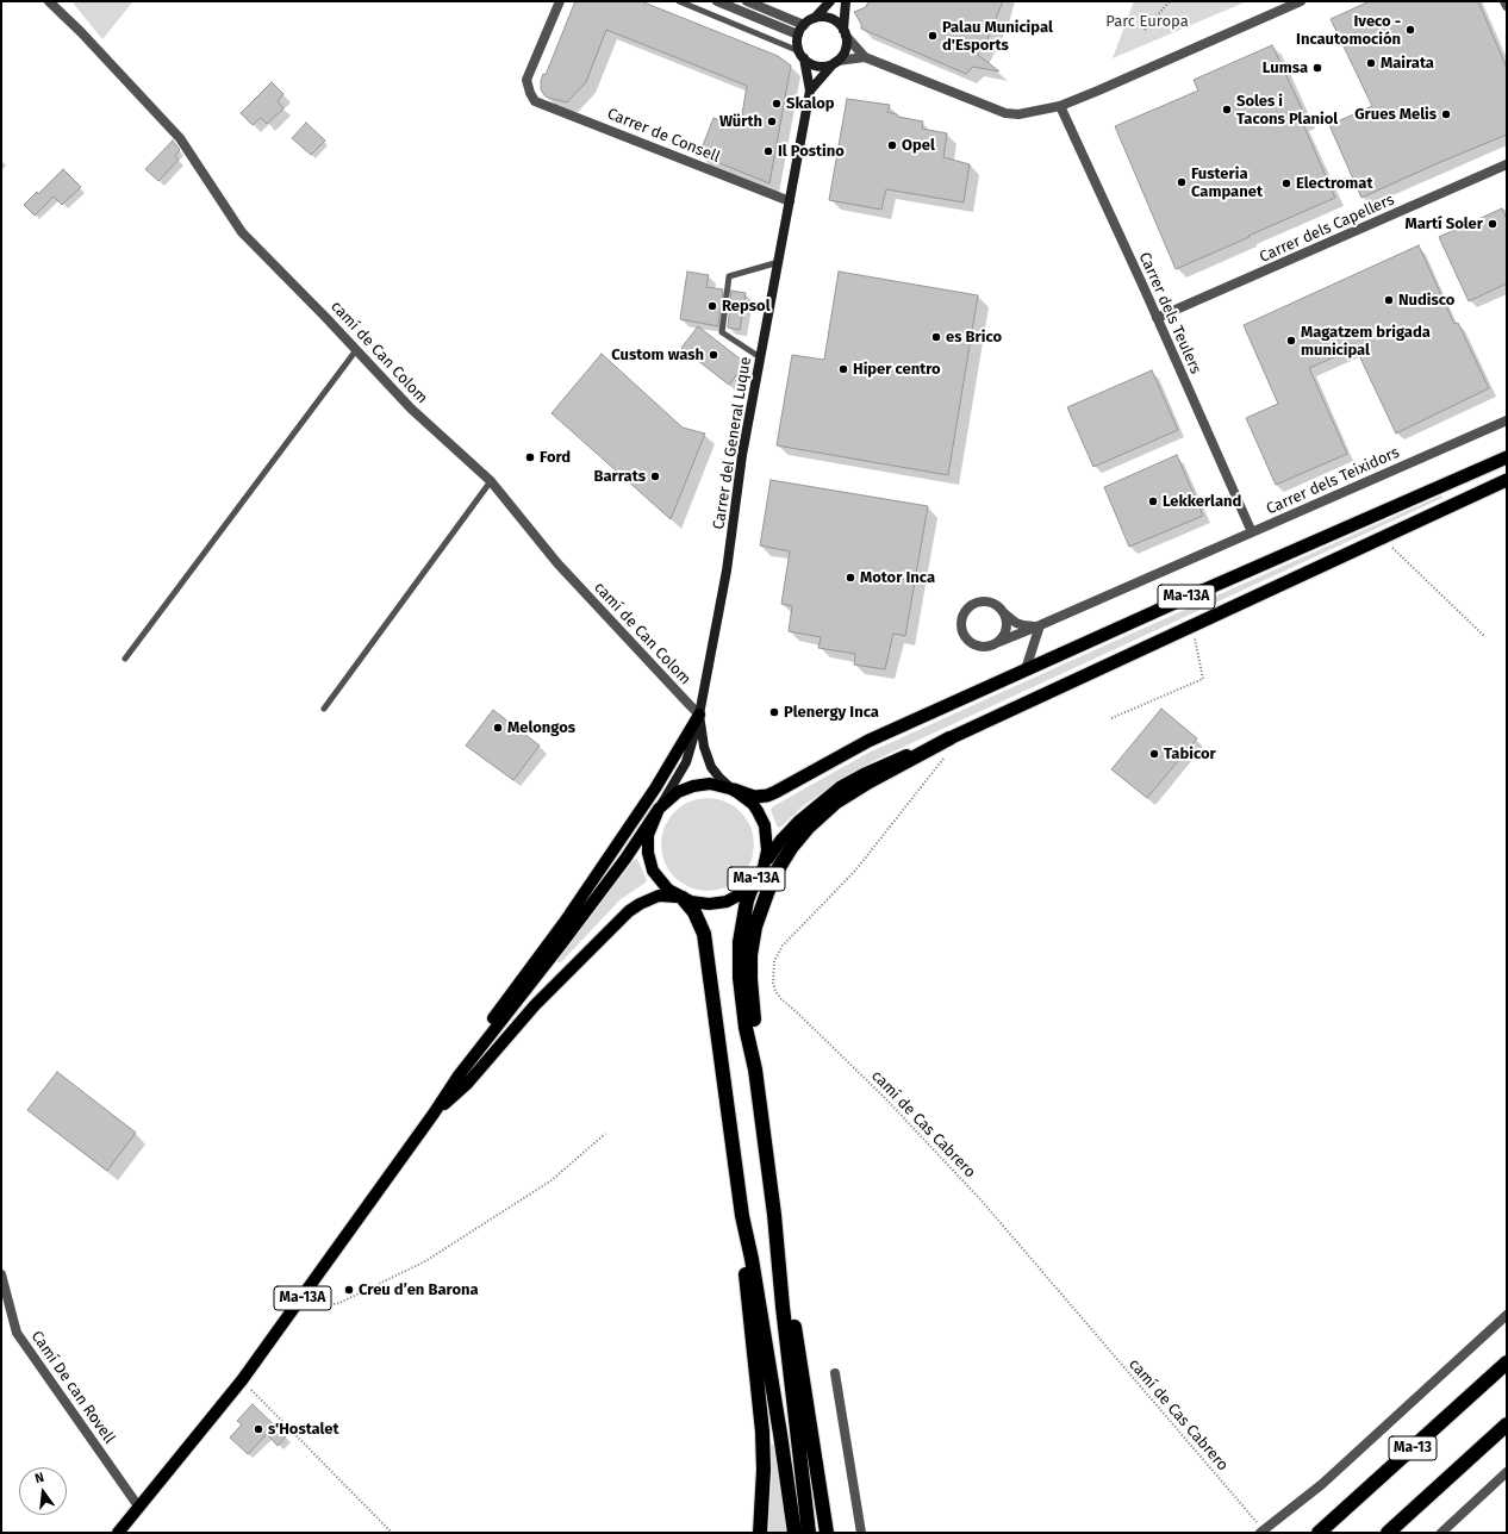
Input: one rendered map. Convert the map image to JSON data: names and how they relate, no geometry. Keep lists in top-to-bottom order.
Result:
{
  "streets": {
    "highway": ["Ma-13A", "Ma-13"],
    "main road": ["Carrer del General Luque"],
    "street": [
      "Carrer de Consell",
      "Carrer dels Capellers",
      "Carrer dels Teulers",
      "camí de Can Colom",
      "Carrer dels Teixidors",
      "Camí De can Rovell"
    ],
    "path": ["camí de Cas Cabrero"]
  },
  "crossings": [
    ["Carrer de Consell", "Carrer del General Luque"],
    ["Carrer dels Capellers", "Carrer dels Teulers"],
    ["Carrer dels Teulers", "Carrer dels Teixidors"],
    ["camí de Can Colom", "Carrer del General Luque"],
    ["Carrer del General Luque", "Ma-13A"],
    ["Ma-13A", "Camí De can Rovell"]
  ],
  "parks": ["Parc Europa"],
  "places": [
    "Iveco - Incautomoción",
    "Palau Municipal d'Esports",
    "Mairata",
    "Lumsa",
    "Skalop",
    "Soles i Tacons Planiol",
    "Grues Melis",
    "Würth",
    "Opel",
    "Il Postino",
    "Fusteria Campanet",
    "Electromat",
    "Martí Soler",
    "Nudisco",
    "Repsol",
    "es Brico",
    "Magatzem brigada municipal",
    "Custom wash",
    "Hiper centro",
    "Ford",
    "Barrats",
    "Lekkerland",
    "Motor Inca",
    "Plenergy Inca",
    "Melongos",
    "Tabicor",
    "Creu d’en Barona",
    "s'Hostalet"
  ],
  "north": "top"
}
